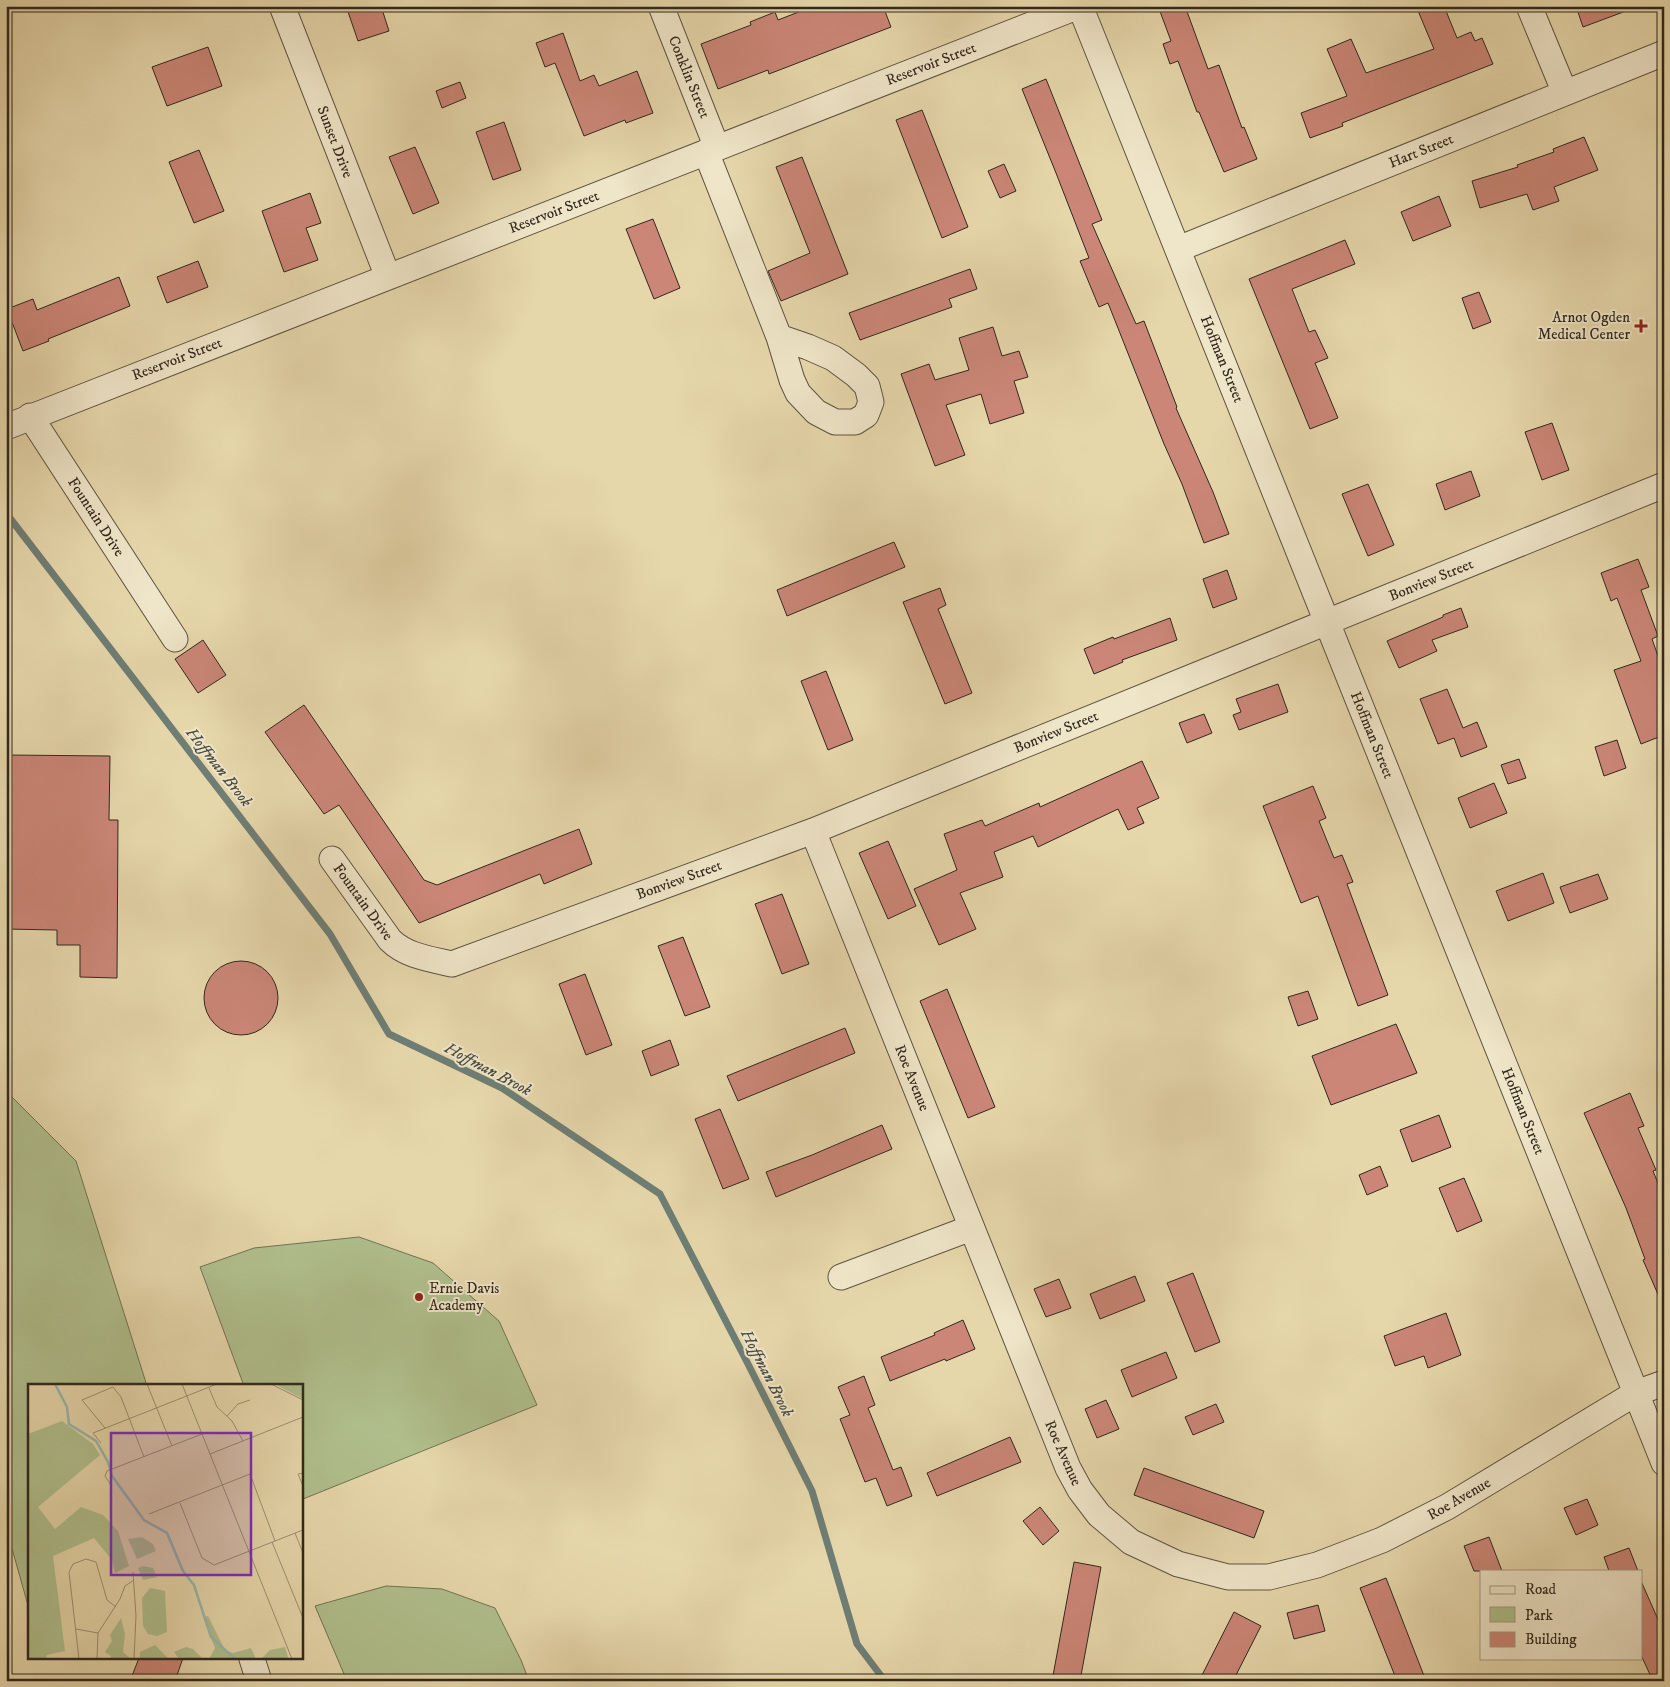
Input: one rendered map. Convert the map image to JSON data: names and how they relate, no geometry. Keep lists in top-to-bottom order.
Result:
{
  "streets": {
    "street": [
      "Reservoir Street",
      "Conklin Street",
      "Sunset Drive",
      "Hart Street",
      "Hoffman Street",
      "Fountain Drive",
      "Bonview Street",
      "Roe Avenue"
    ]
  },
  "crossings": [
    ["Reservoir Street", "Conklin Street"],
    ["Reservoir Street", "Sunset Drive"],
    ["Reservoir Street", "Hoffman Street"],
    ["Reservoir Street", "Fountain Drive"],
    ["Hart Street", "Hoffman Street"],
    ["Hoffman Street", "Bonview Street"],
    ["Hoffman Street", "Roe Avenue"],
    ["Fountain Drive", "Bonview Street"],
    ["Bonview Street", "Roe Avenue"]
  ],
  "water": ["Hoffman Brook"],
  "places": {
    "health": ["Arnot Ogden Medical Center"],
    "other": ["Ernie Davis Academy"]
  },
  "legend": ["Road", "Park", "Building"]
}
